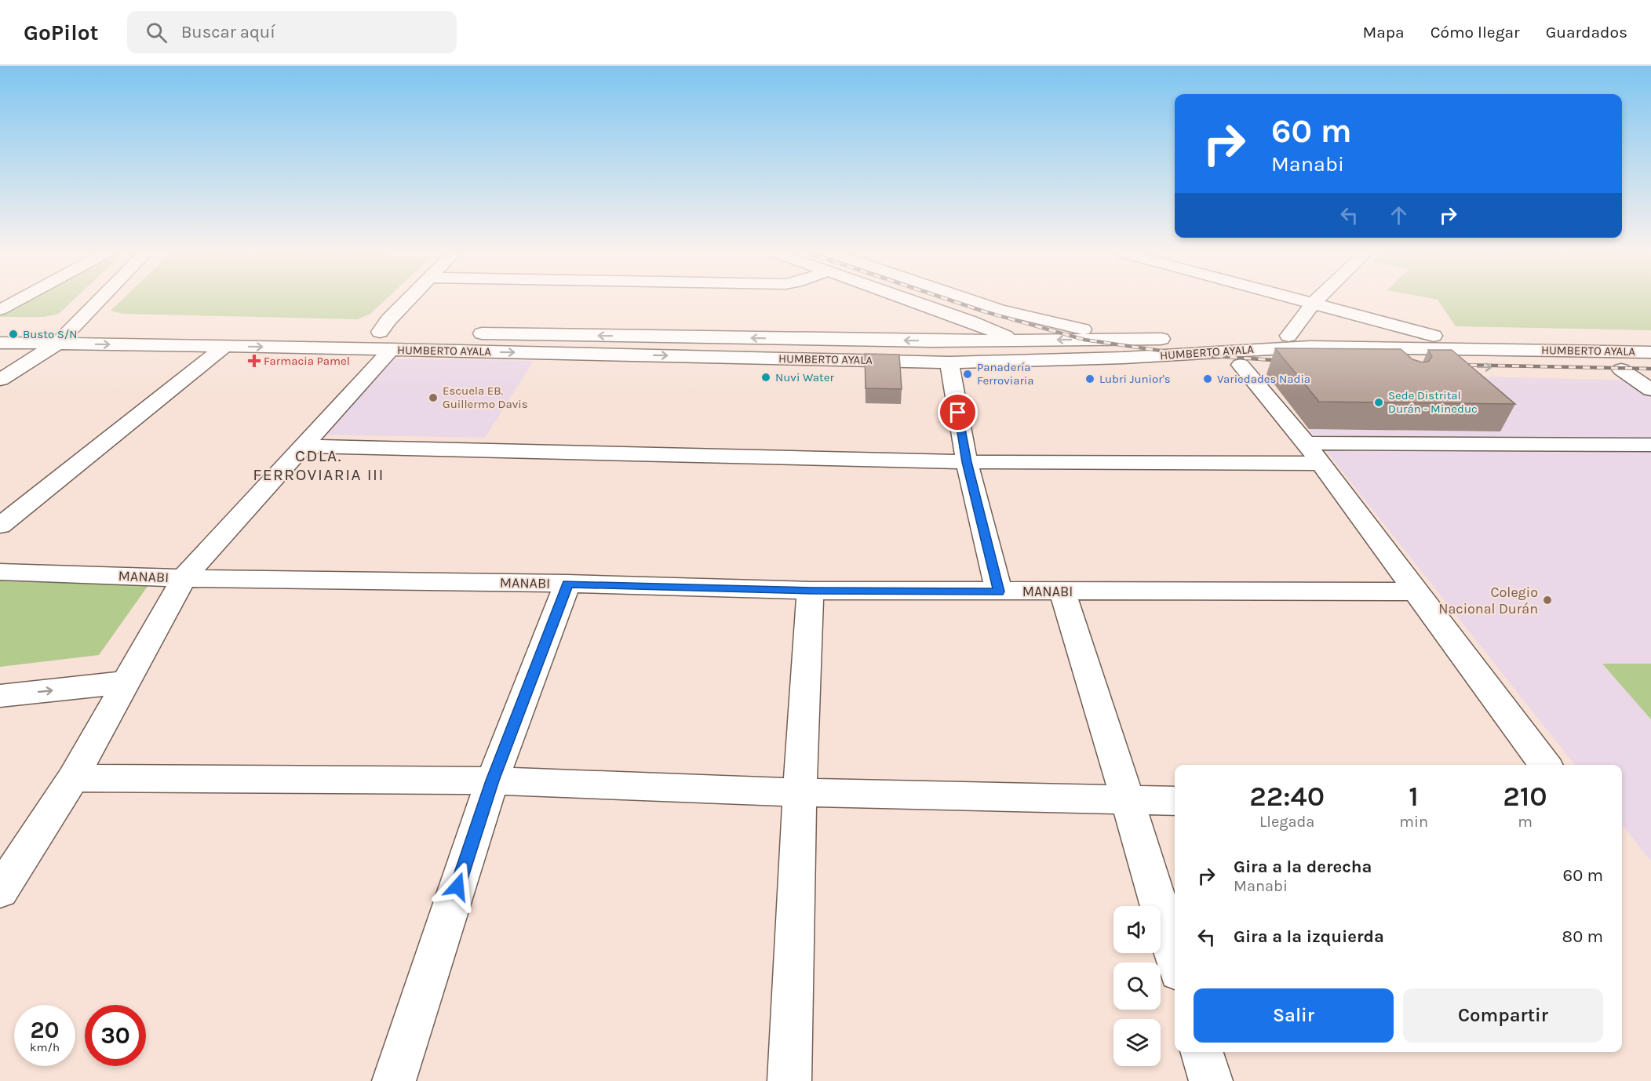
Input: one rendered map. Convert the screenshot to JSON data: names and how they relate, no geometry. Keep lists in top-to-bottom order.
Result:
{
  "streets": {
    "street": ["HUMBERTO AYALA", "MANABI"]
  },
  "districts": ["CDLA. FERROVIARIA III"],
  "places": {
    "other": [
      "Busto S/N",
      "Panadería Ferroviaria",
      "Nuvi Water",
      "Lubri Junior's",
      "Variedades Nadia",
      "Escuela EB. Guillermo Davis",
      "Sede Distrital Durán - Mineduc",
      "Colegio Nacional Durán"
    ],
    "health": ["Farmacia Pamel"]
  },
  "page": {
    "header": "GoPilot",
    "search": "Buscar aquí",
    "nav": ["Mapa", "Cómo llegar", "Guardados"],
    "turn": ["60 m", "Manabi"],
    "eta": [
      "22:40",
      "Llegada",
      "1",
      "min",
      "210",
      "m"
    ],
    "list": [
      {
        "name": "Gira a la derecha",
        "note": "Manabi",
        "value": "60 m"
      },
      {
        "name": "Gira a la izquierda",
        "value": "80 m"
      }
    ],
    "buttons": ["Salir", "Compartir"],
    "speed": "20 km/h",
    "limit": "30"
  }
}
